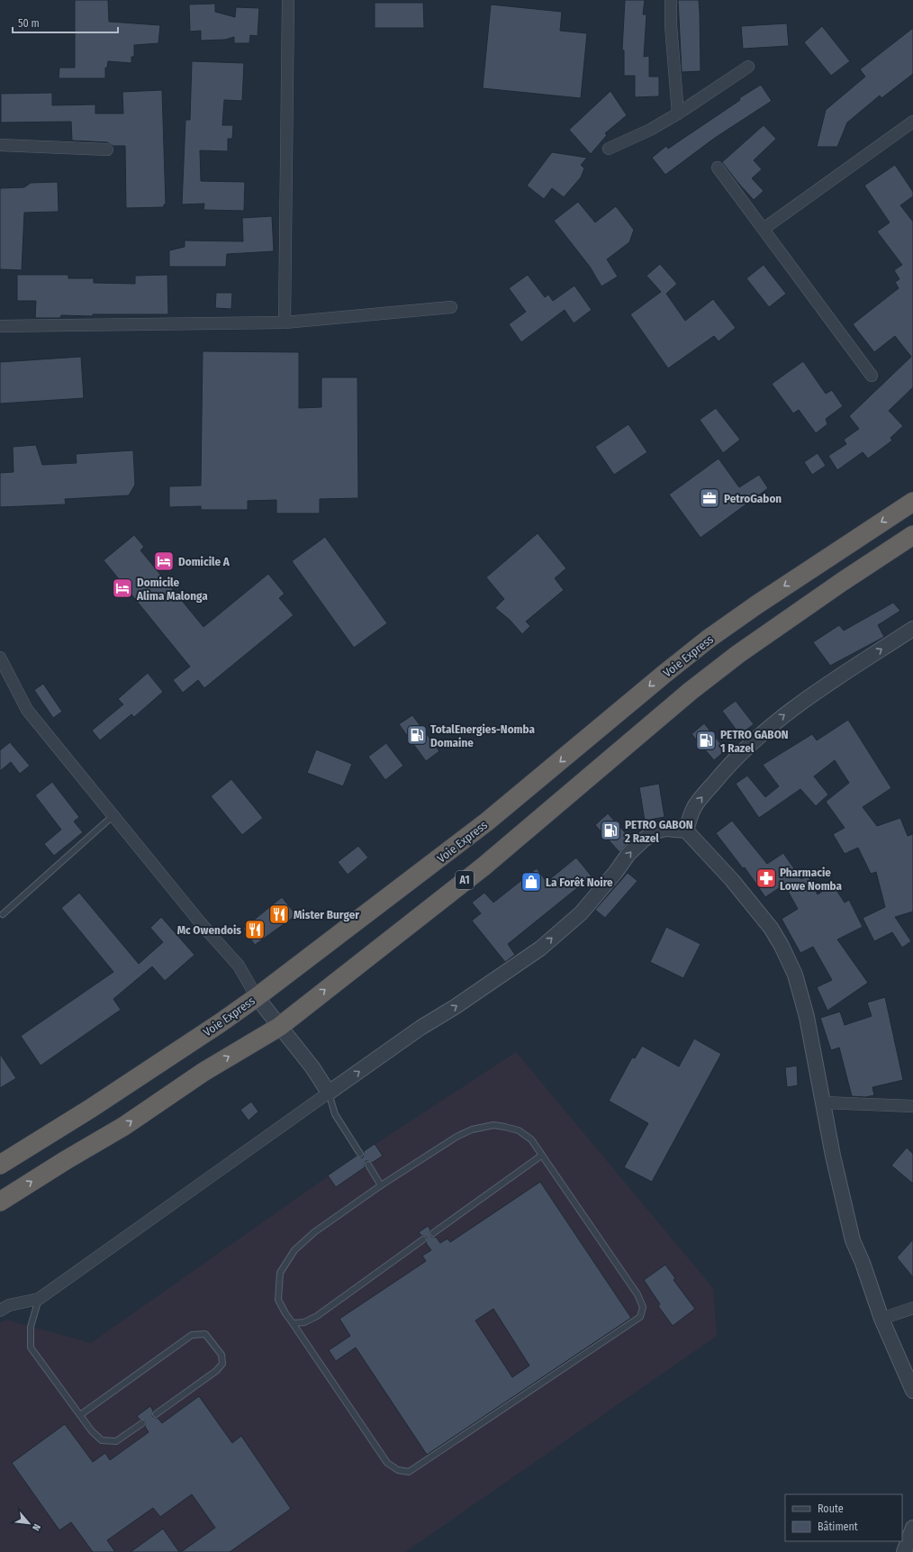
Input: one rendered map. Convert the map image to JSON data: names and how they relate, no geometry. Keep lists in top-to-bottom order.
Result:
{
  "streets": {
    "highway": ["Voie Express", "A1"]
  },
  "places": {
    "office": ["PetroGabon"],
    "hotel": ["Domicile A", "Domicile Alima Malonga"],
    "fuel station": ["TotalEnergies-Nomba Domaine", "PETRO GABON 1 Razel", "PETRO GABON 2 Razel"],
    "pharmacy": ["Pharmacie Lowe Nomba"],
    "shop": ["La Forêt Noire"],
    "restaurant": ["Mister Burger", "Mc Owendois"]
  },
  "legend": ["Route", "Bâtiment"],
  "scale_bar": "50 m",
  "north": "bottom right"
}
